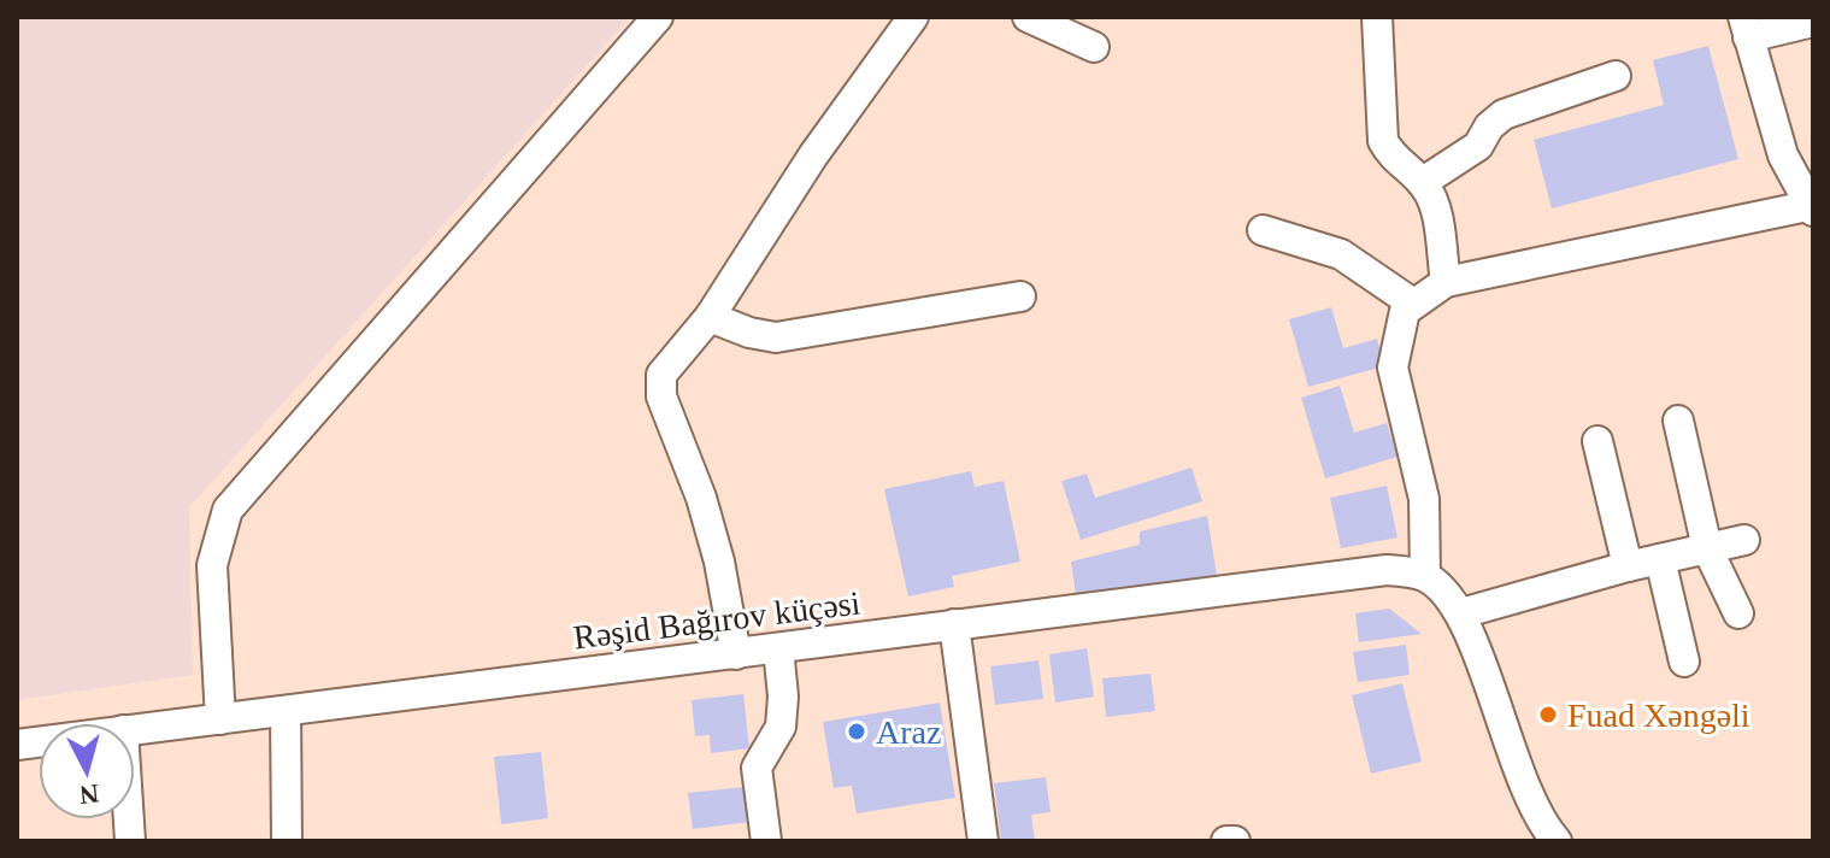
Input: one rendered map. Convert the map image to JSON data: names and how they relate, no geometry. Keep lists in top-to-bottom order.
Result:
{
  "streets": {
    "street": ["Rəşid Bağırov küçəsi"]
  },
  "places": ["Fuad Xəngəli", "Araz"],
  "north": "bottom"
}
